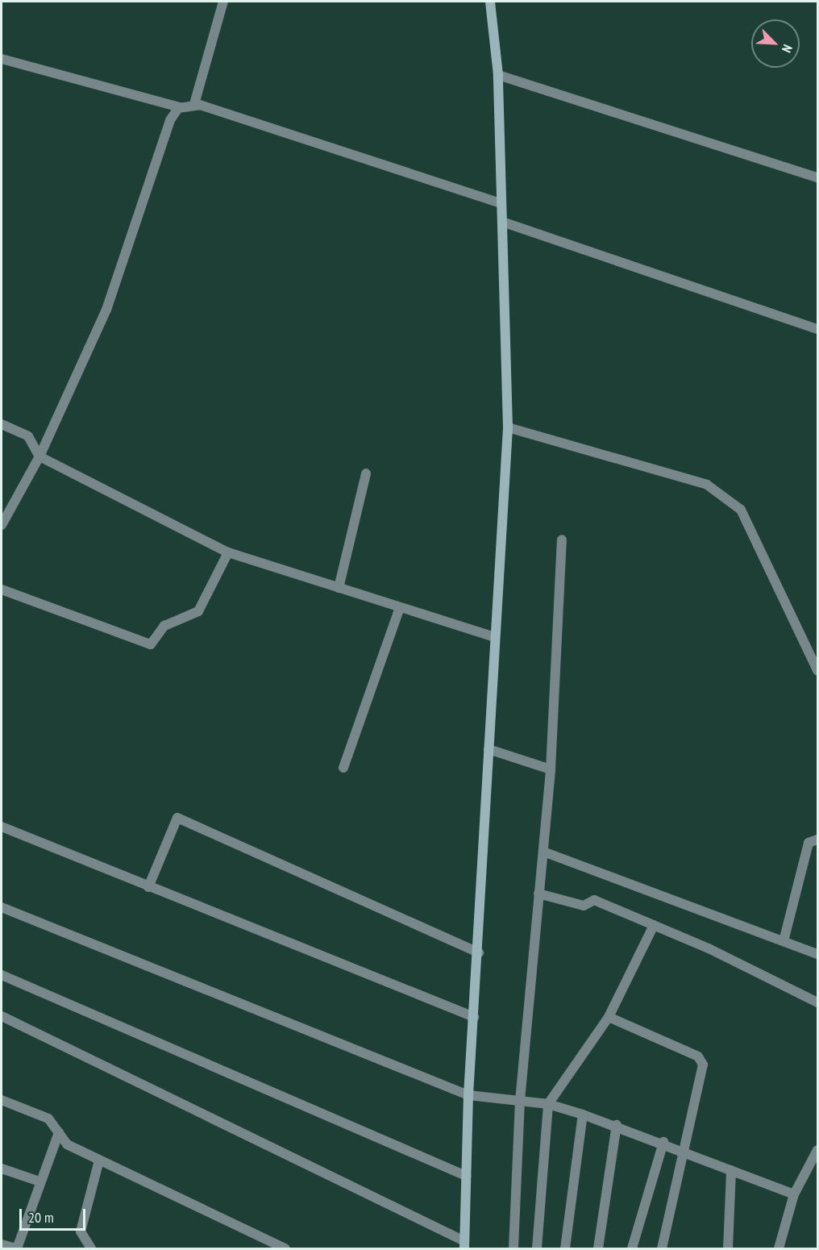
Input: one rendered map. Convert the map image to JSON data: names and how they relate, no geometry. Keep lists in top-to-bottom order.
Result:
{
  "scale_bar": "20 m",
  "north": "bottom right"
}
